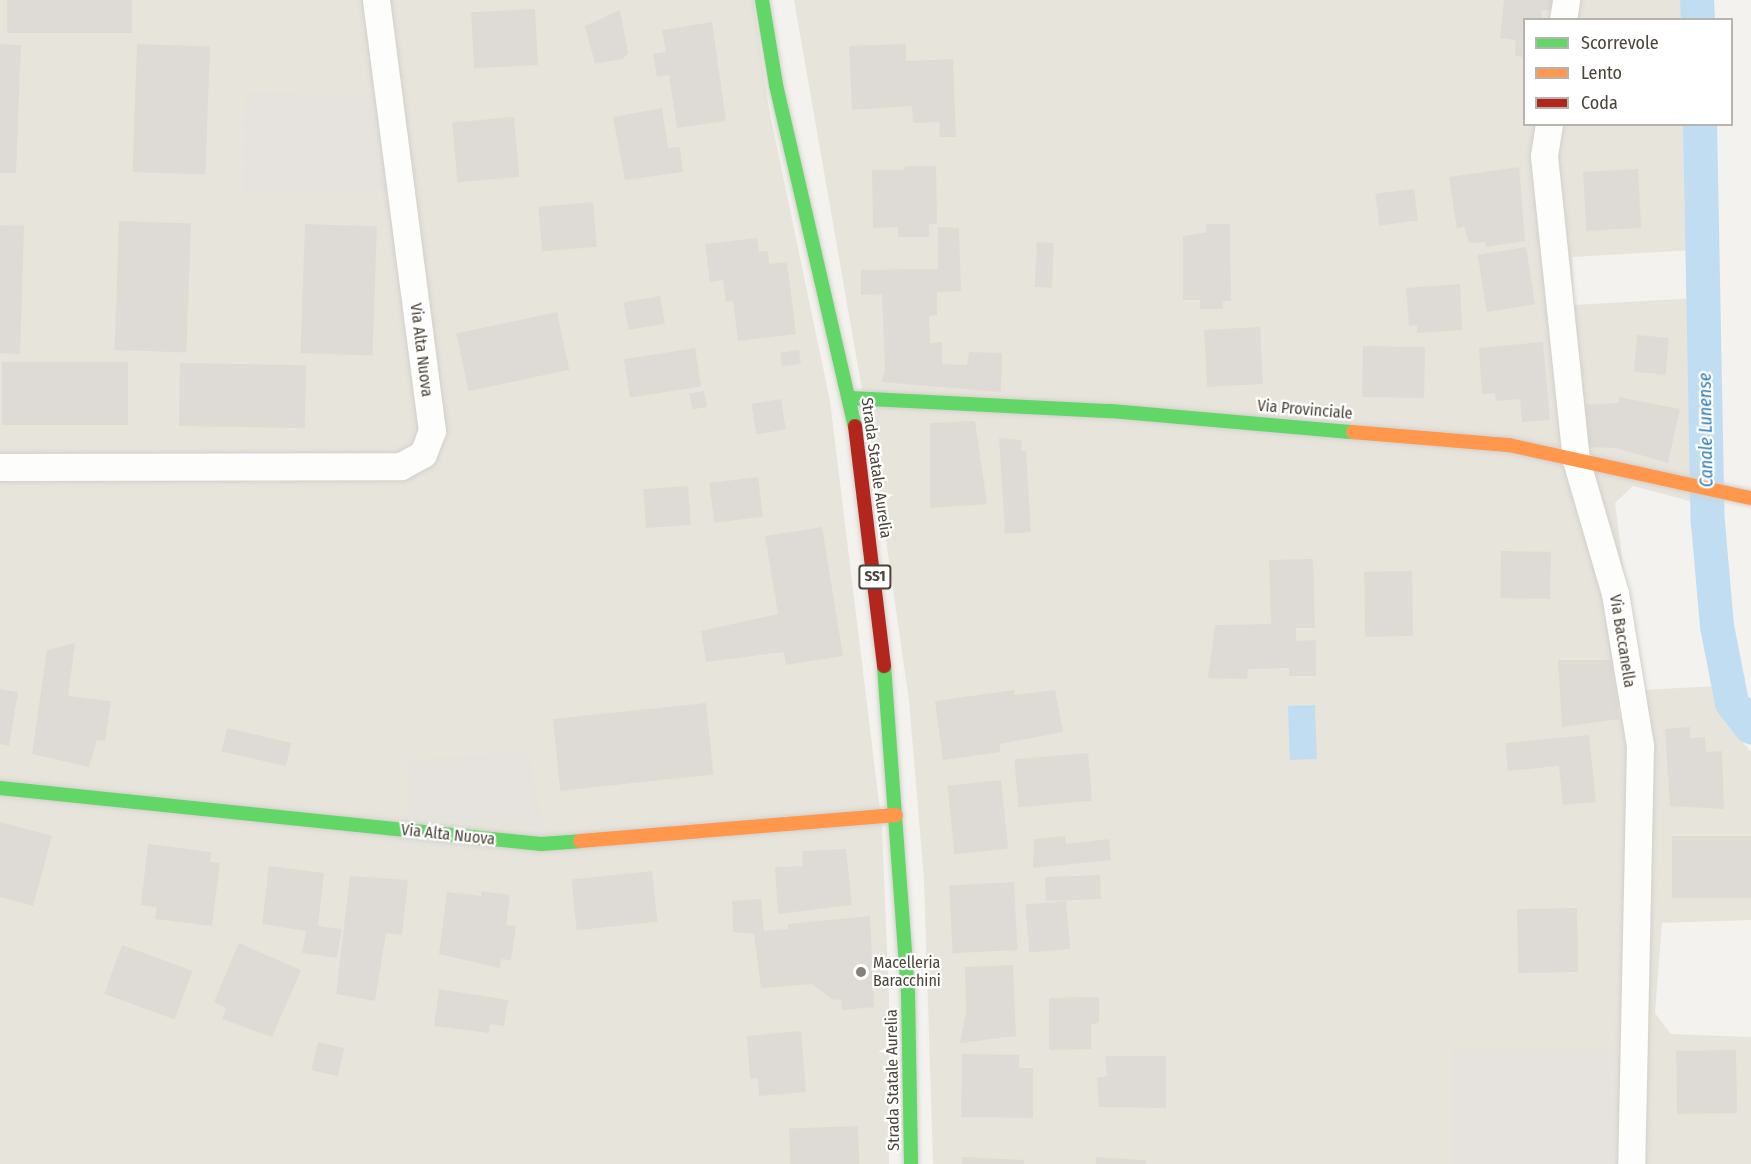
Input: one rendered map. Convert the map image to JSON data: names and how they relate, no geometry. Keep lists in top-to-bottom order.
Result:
{
  "streets": {
    "street": [
      "Via Alta Nuova",
      "Via Provinciale",
      "Strada Statale Aurelia",
      "SS1",
      "Via Baccanella"
    ]
  },
  "crossings": [
    ["Via Alta Nuova", "Strada Statale Aurelia"],
    ["Via Provinciale", "Strada Statale Aurelia"],
    ["Via Provinciale", "Via Baccanella"]
  ],
  "water": ["Canale Lunense"],
  "places": ["Macelleria Baracchini"],
  "legend": ["Scorrevole", "Lento", "Coda"]
}
